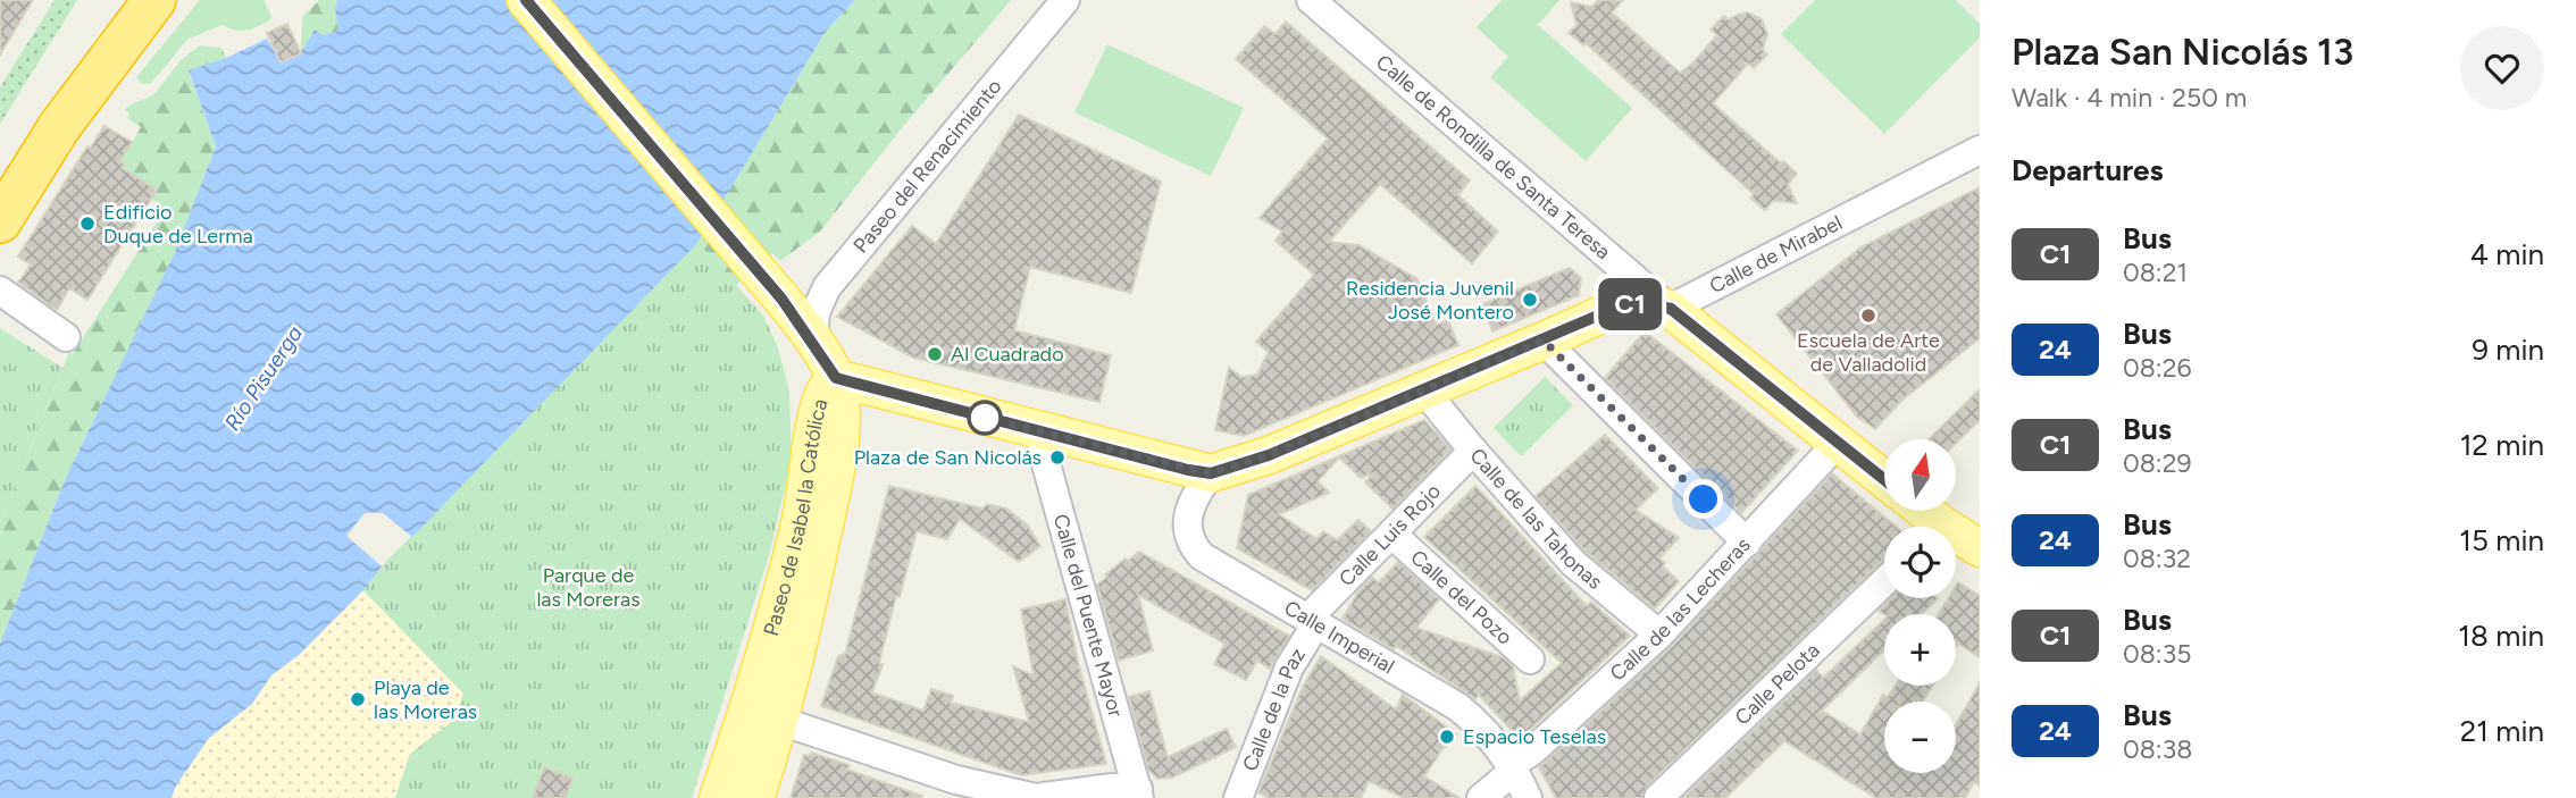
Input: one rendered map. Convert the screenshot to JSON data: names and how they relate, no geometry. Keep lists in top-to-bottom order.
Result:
{
  "streets": {
    "main road": ["Calle de Rondilla de Santa Teresa", "Paseo de Isabel la Católica"],
    "street": [
      "Paseo del Renacimiento",
      "Calle de Mirabel",
      "Calle de las Tahonas",
      "Calle Luis Rojo",
      "Calle del Pozo",
      "Calle de las Lecheras",
      "Calle del Puente Mayor",
      "Calle Imperial",
      "Calle Pelota",
      "Calle de la Paz"
    ]
  },
  "crossings": [
    ["Calle de Rondilla de Santa Teresa", "Calle de Mirabel"],
    ["Calle de Rondilla de Santa Teresa", "Calle de las Lecheras"],
    ["Calle de las Tahonas", "Calle Luis Rojo"],
    ["Calle de las Tahonas", "Calle de las Lecheras"],
    ["Calle Luis Rojo", "Calle del Pozo"],
    ["Calle Luis Rojo", "Calle Imperial"],
    ["Calle Luis Rojo", "Calle de la Paz"],
    ["Calle de las Lecheras", "Calle Imperial"],
    ["Calle Imperial", "Calle de la Paz"]
  ],
  "water": ["Río Pisuerga"],
  "parks": ["Parque de las Moreras"],
  "places": [
    "Edificio Duque de Lerma",
    "Residencia Juvenil José Montero",
    "Escuela de Arte de Valladolid",
    "Al Cuadrado",
    "Plaza de San Nicolás",
    "Playa de las Moreras",
    "Espacio Teselas"
  ],
  "lines": ["bus line C1"],
  "north": "top",
  "page": {
    "on_map": "C1",
    "heading": [
      ["Plaza San Nicolás 13", "Walk · 4 min · 250 m"],
      "Departures"
    ],
    "list": [
      {
        "mark": "C1",
        "name": "Bus",
        "note": "08:21",
        "value": "4 min"
      },
      {
        "mark": "24",
        "name": "Bus",
        "note": "08:26",
        "value": "9 min"
      },
      {
        "mark": "C1",
        "name": "Bus",
        "note": "08:29",
        "value": "12 min"
      },
      {
        "mark": "24",
        "name": "Bus",
        "note": "08:32",
        "value": "15 min"
      },
      {
        "mark": "C1",
        "name": "Bus",
        "note": "08:35",
        "value": "18 min"
      },
      {
        "mark": "24",
        "name": "Bus",
        "note": "08:38",
        "value": "21 min"
      }
    ],
    "map_buttons": ["+", "−"]
  }
}
